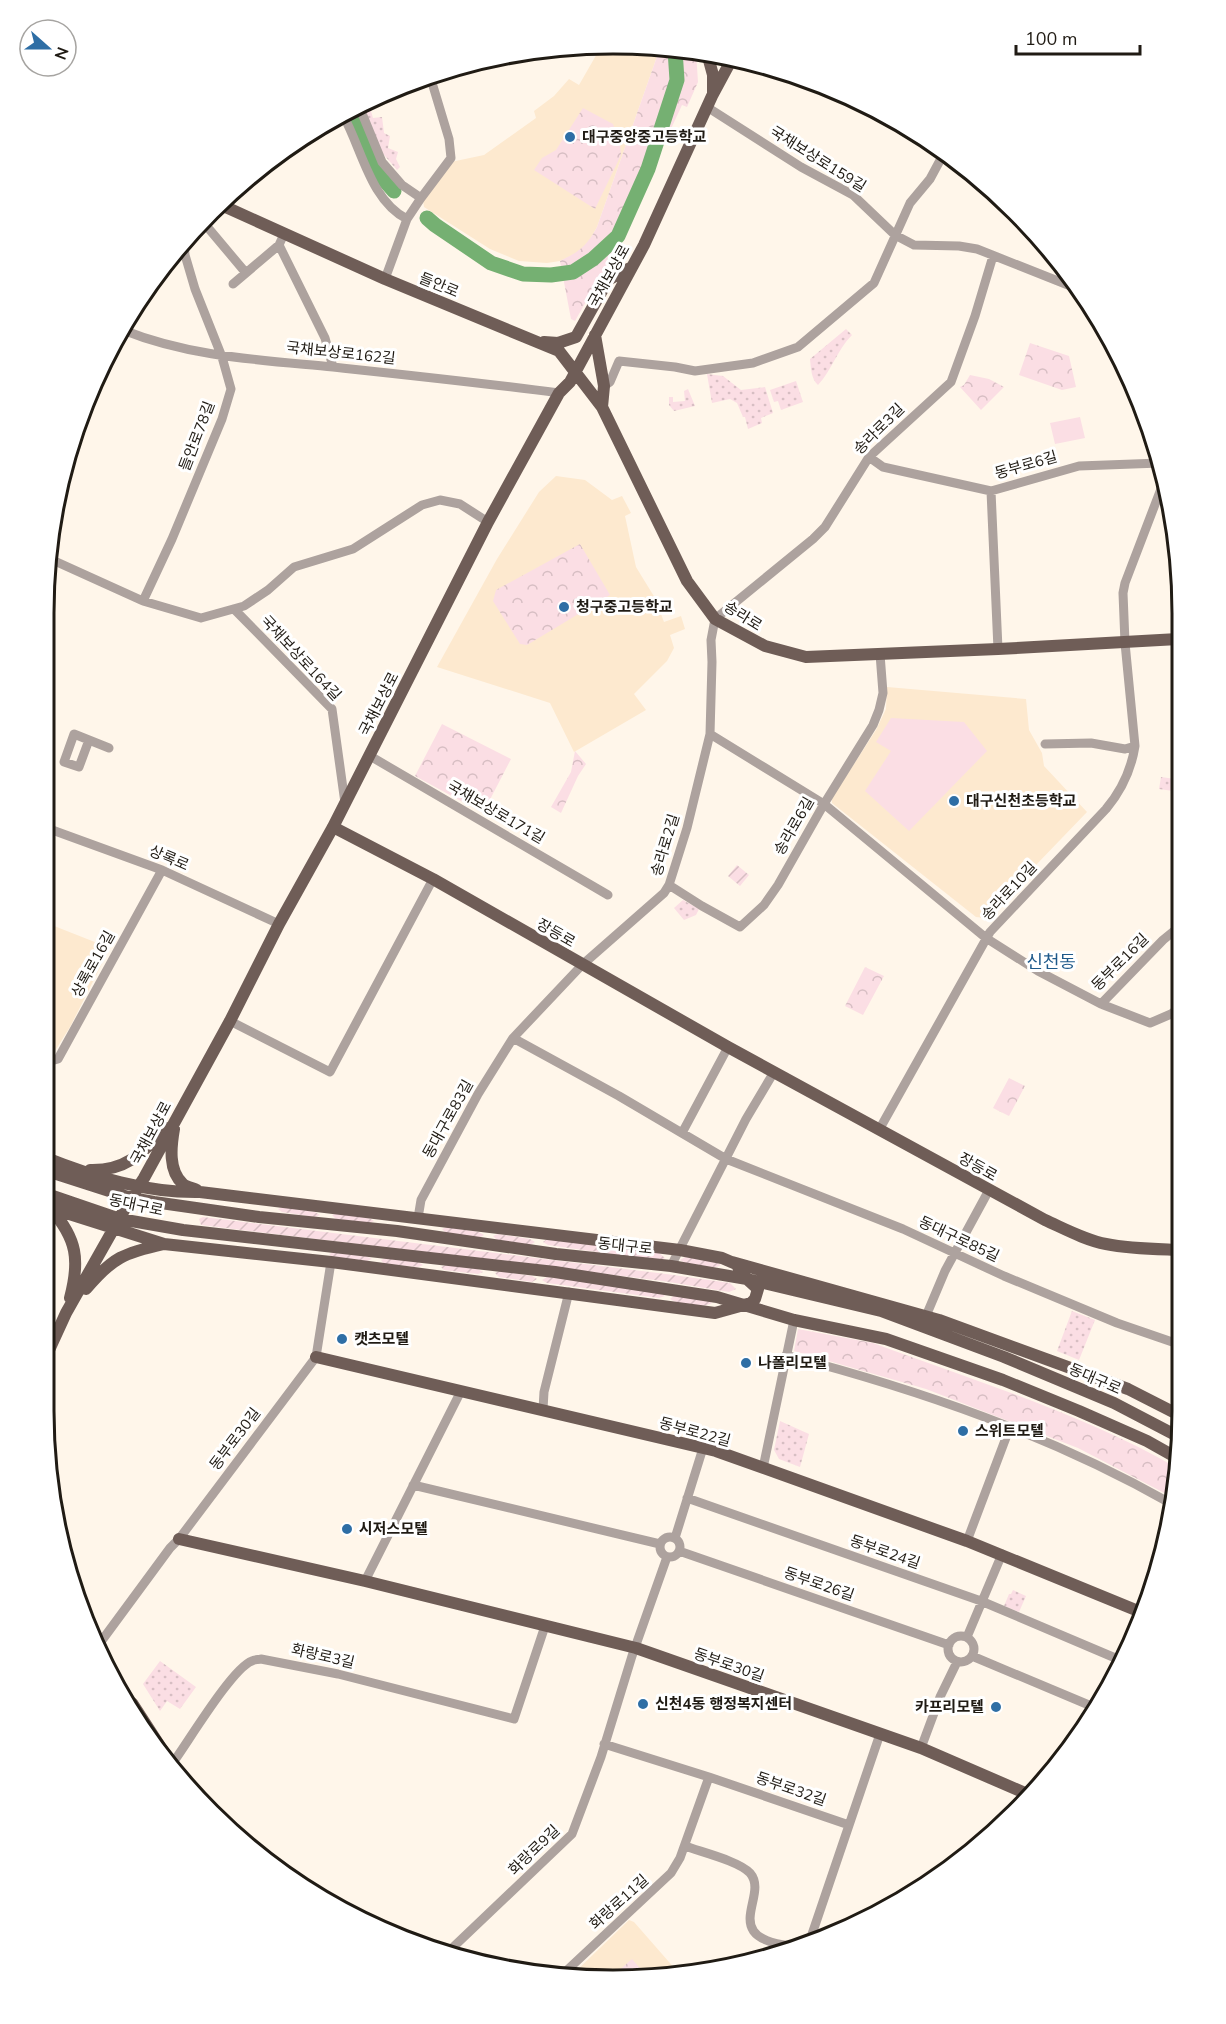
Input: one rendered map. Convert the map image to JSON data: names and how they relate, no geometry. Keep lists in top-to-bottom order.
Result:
{
  "streets": {
    "main road": [
      "국채보상로",
      "들안로",
      "송라로",
      "장등로",
      "동대구로",
      "동부로22길",
      "동부로30길"
    ],
    "street": [
      "국채보상로159길",
      "국채보상로162길",
      "송라로3길",
      "들안로78길",
      "동부로6길",
      "국채보상로164길",
      "국채보상로171길",
      "송라로6길",
      "송라로2길",
      "상록로",
      "송라로10길",
      "동부로16길",
      "상록로16길",
      "동대구로83길",
      "동대구로85길",
      "동부로24길",
      "동부로26길",
      "화랑로3길",
      "동부로32길",
      "화랑로9길",
      "화랑로11길"
    ]
  },
  "crossings": [
    ["국채보상로159길", "국채보상로"],
    ["국채보상로159길", "송라로3길"],
    ["국채보상로", "들안로"],
    ["국채보상로", "국채보상로162길"],
    ["국채보상로", "송라로"],
    ["국채보상로", "국채보상로164길"],
    ["국채보상로", "국채보상로171길"],
    ["국채보상로", "상록로"],
    ["국채보상로", "장등로"],
    ["국채보상로", "동대구로"],
    ["들안로", "송라로"],
    ["국채보상로162길", "들안로78길"],
    ["송라로3길", "동부로6길"],
    ["송라로3길", "송라로"],
    ["송라로3길", "송라로2길"],
    ["들안로78길", "국채보상로164길"],
    ["송라로", "송라로6길"],
    ["송라로", "송라로2길"],
    ["송라로", "송라로10길"],
    ["송라로6길", "송라로2길"],
    ["송라로6길", "동부로16길"],
    ["송라로2길", "장등로"],
    ["송라로2길", "동대구로83길"],
    ["상록로", "상록로16길"],
    ["송라로10길", "장등로"],
    ["송라로10길", "동부로16길"],
    ["장등로", "동대구로83길"],
    ["동부로22길", "동부로30길"],
    ["동부로30길", "화랑로3길"],
    ["동부로32길", "화랑로9길"],
    ["동부로32길", "화랑로11길"]
  ],
  "districts": ["신천동"],
  "places": [
    "대구중앙중고등학교",
    "청구중고등학교",
    "대구신천초등학교",
    "캣츠모텔",
    "나폴리모텔",
    "스위트모텔",
    "시저스모텔",
    "신천4동 행정복지센터",
    "카프리모텔"
  ],
  "scale_bar": "100 m",
  "north": "right"
}
